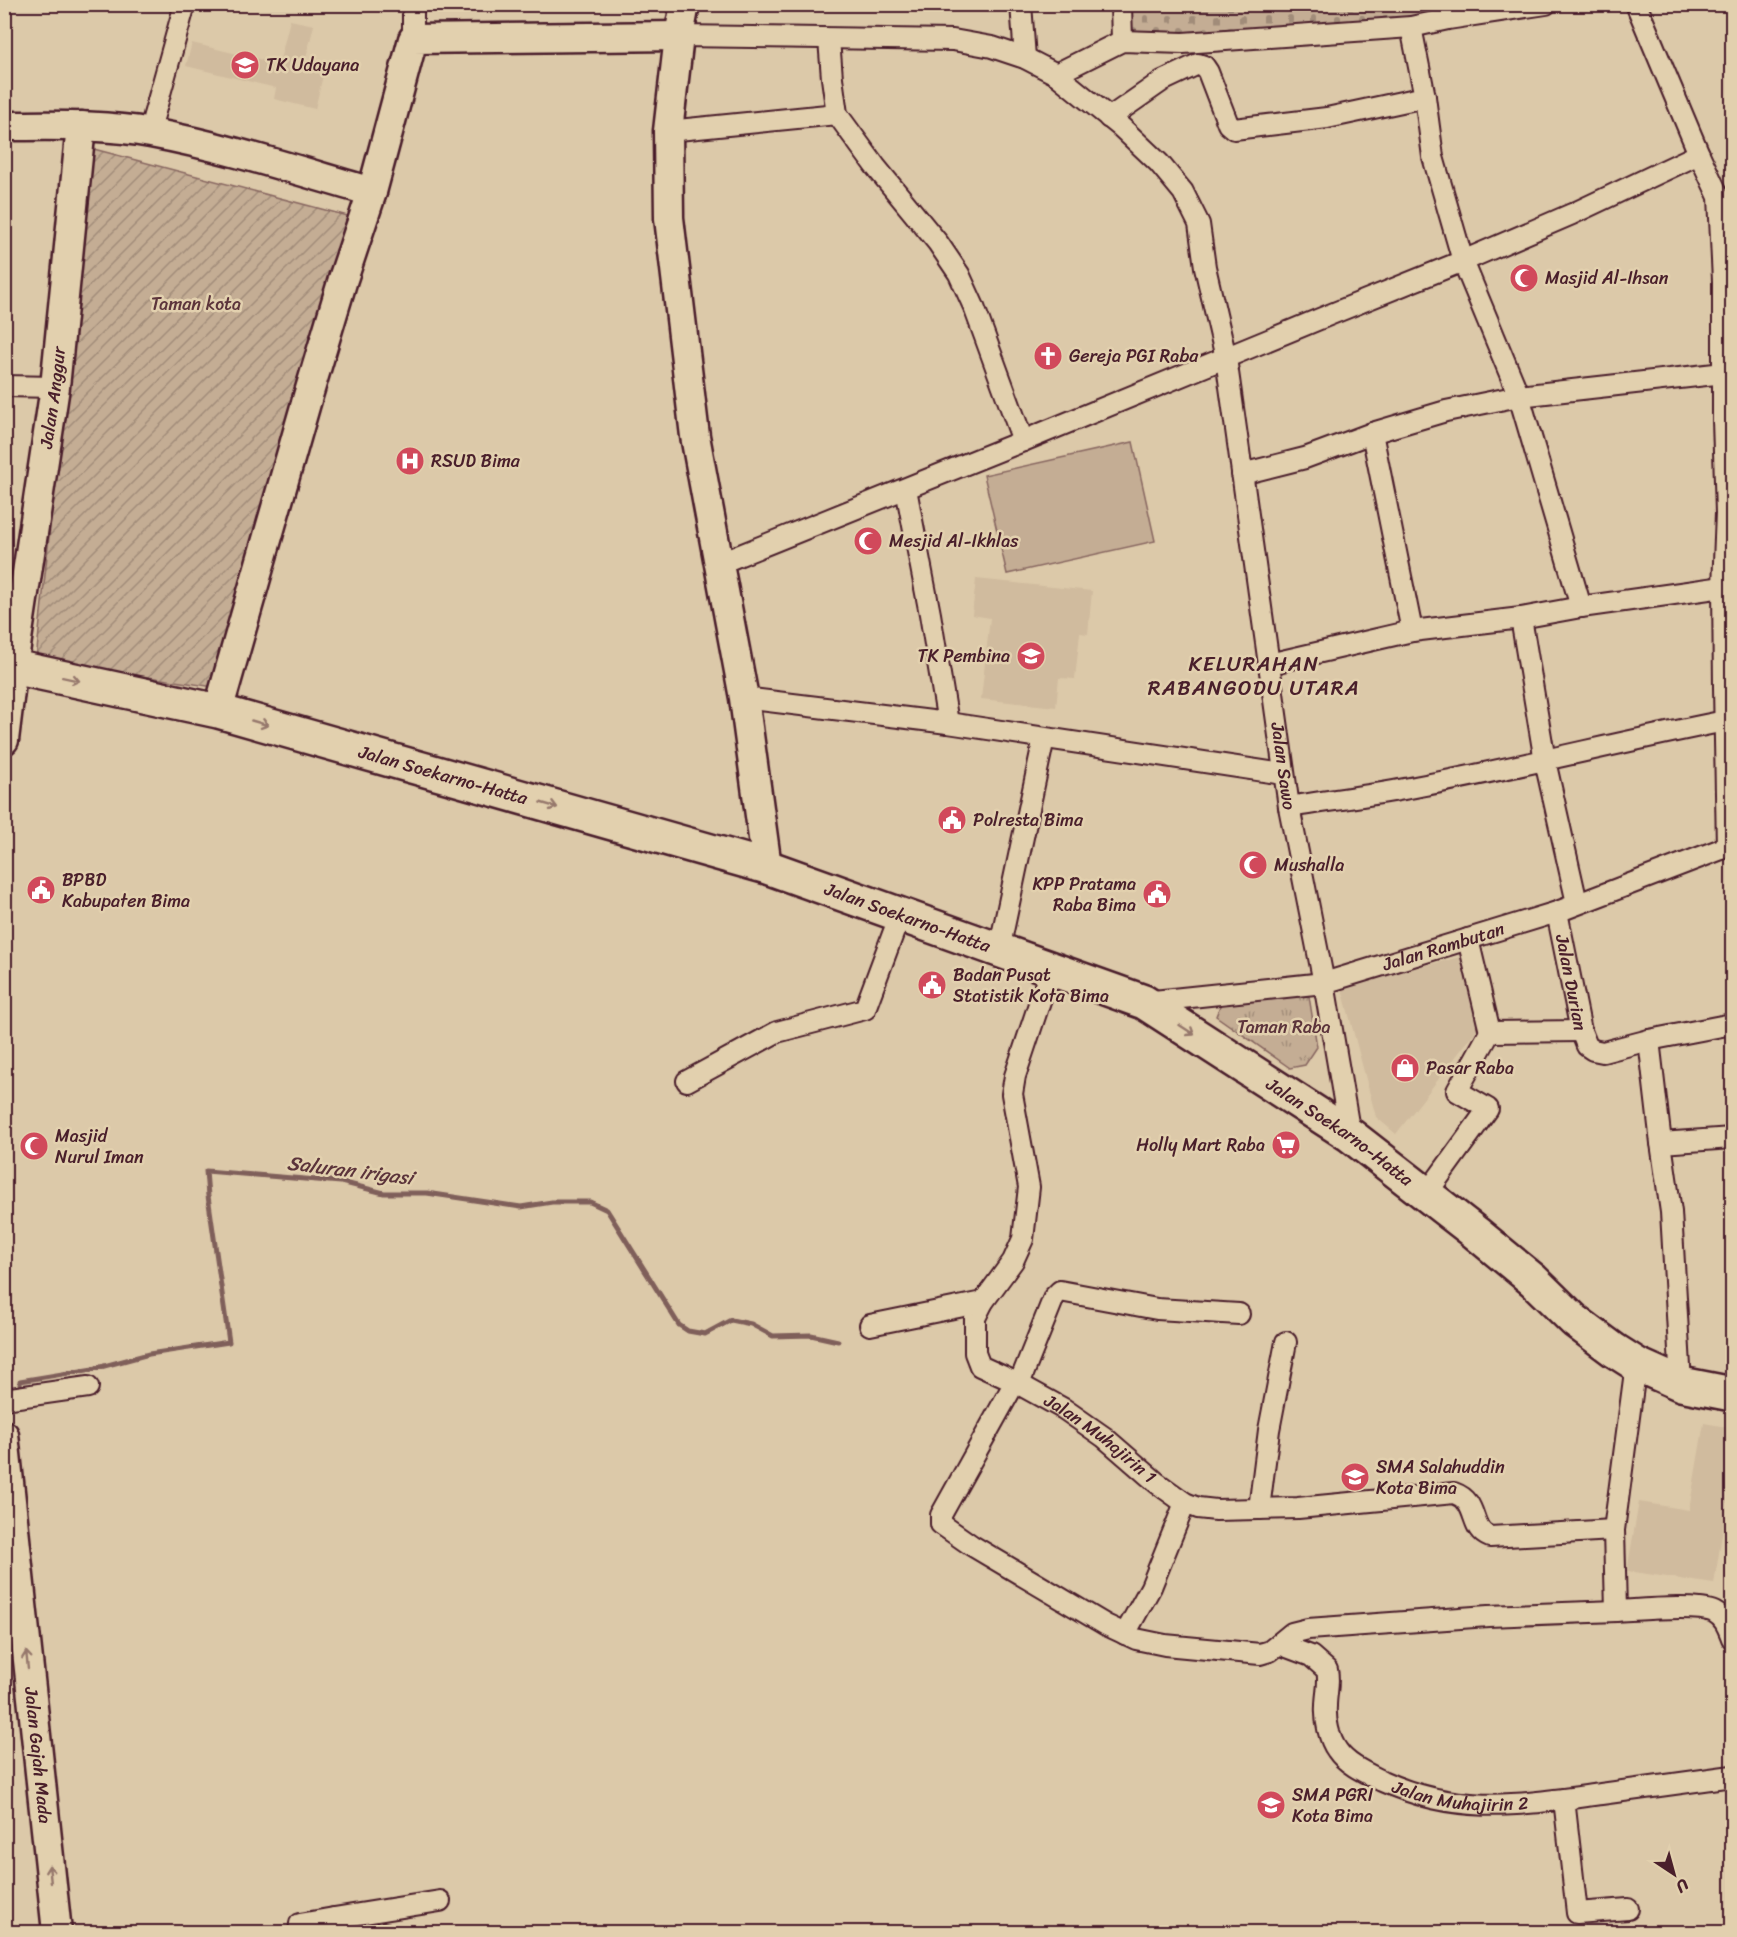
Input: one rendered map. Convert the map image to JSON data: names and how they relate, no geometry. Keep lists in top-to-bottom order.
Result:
{
  "streets": {
    "highway": ["Jalan Soekarno-Hatta"],
    "street": [
      "Jalan Anggur",
      "Jalan Sawo",
      "Jalan Rambutan",
      "Jalan Durian",
      "Jalan Muhajirin 1",
      "Jalan Gajah Mada",
      "Jalan Muhajirin 2"
    ]
  },
  "crossings": [
    ["Jalan Anggur", "Jalan Soekarno-Hatta"],
    ["Jalan Sawo", "Jalan Soekarno-Hatta"],
    ["Jalan Sawo", "Jalan Rambutan"],
    ["Jalan Soekarno-Hatta", "Jalan Rambutan"],
    ["Jalan Soekarno-Hatta", "Jalan Muhajirin 1"],
    ["Jalan Rambutan", "Jalan Durian"]
  ],
  "one_way": ["Jalan Soekarno-Hatta", "Jalan Gajah Mada"],
  "districts": ["KELURAHAN RABANGODU UTARA"],
  "water": ["Saluran irigasi"],
  "parks": ["Taman kota", "Taman Raba"],
  "places": {
    "school or university": [
      "TK Udayana",
      "TK Pembina",
      "SMA Salahuddin Kota Bima",
      "SMA PGRI Kota Bima"
    ],
    "mosque": [
      "Masjid Al-Ihsan",
      "Mesjid Al-Ikhlas",
      "Mushalla",
      "Masjid Nurul Iman"
    ],
    "church": ["Gereja PGI Raba"],
    "hospital": ["RSUD Bima"],
    "public building": [
      "Polresta Bima",
      "BPBD Kabupaten Bima",
      "KPP Pratama Raba Bima",
      "Badan Pusat Statistik Kota Bima"
    ],
    "shop": ["Pasar Raba"],
    "supermarket": ["Holly Mart Raba"]
  },
  "north": "bottom right"
}
